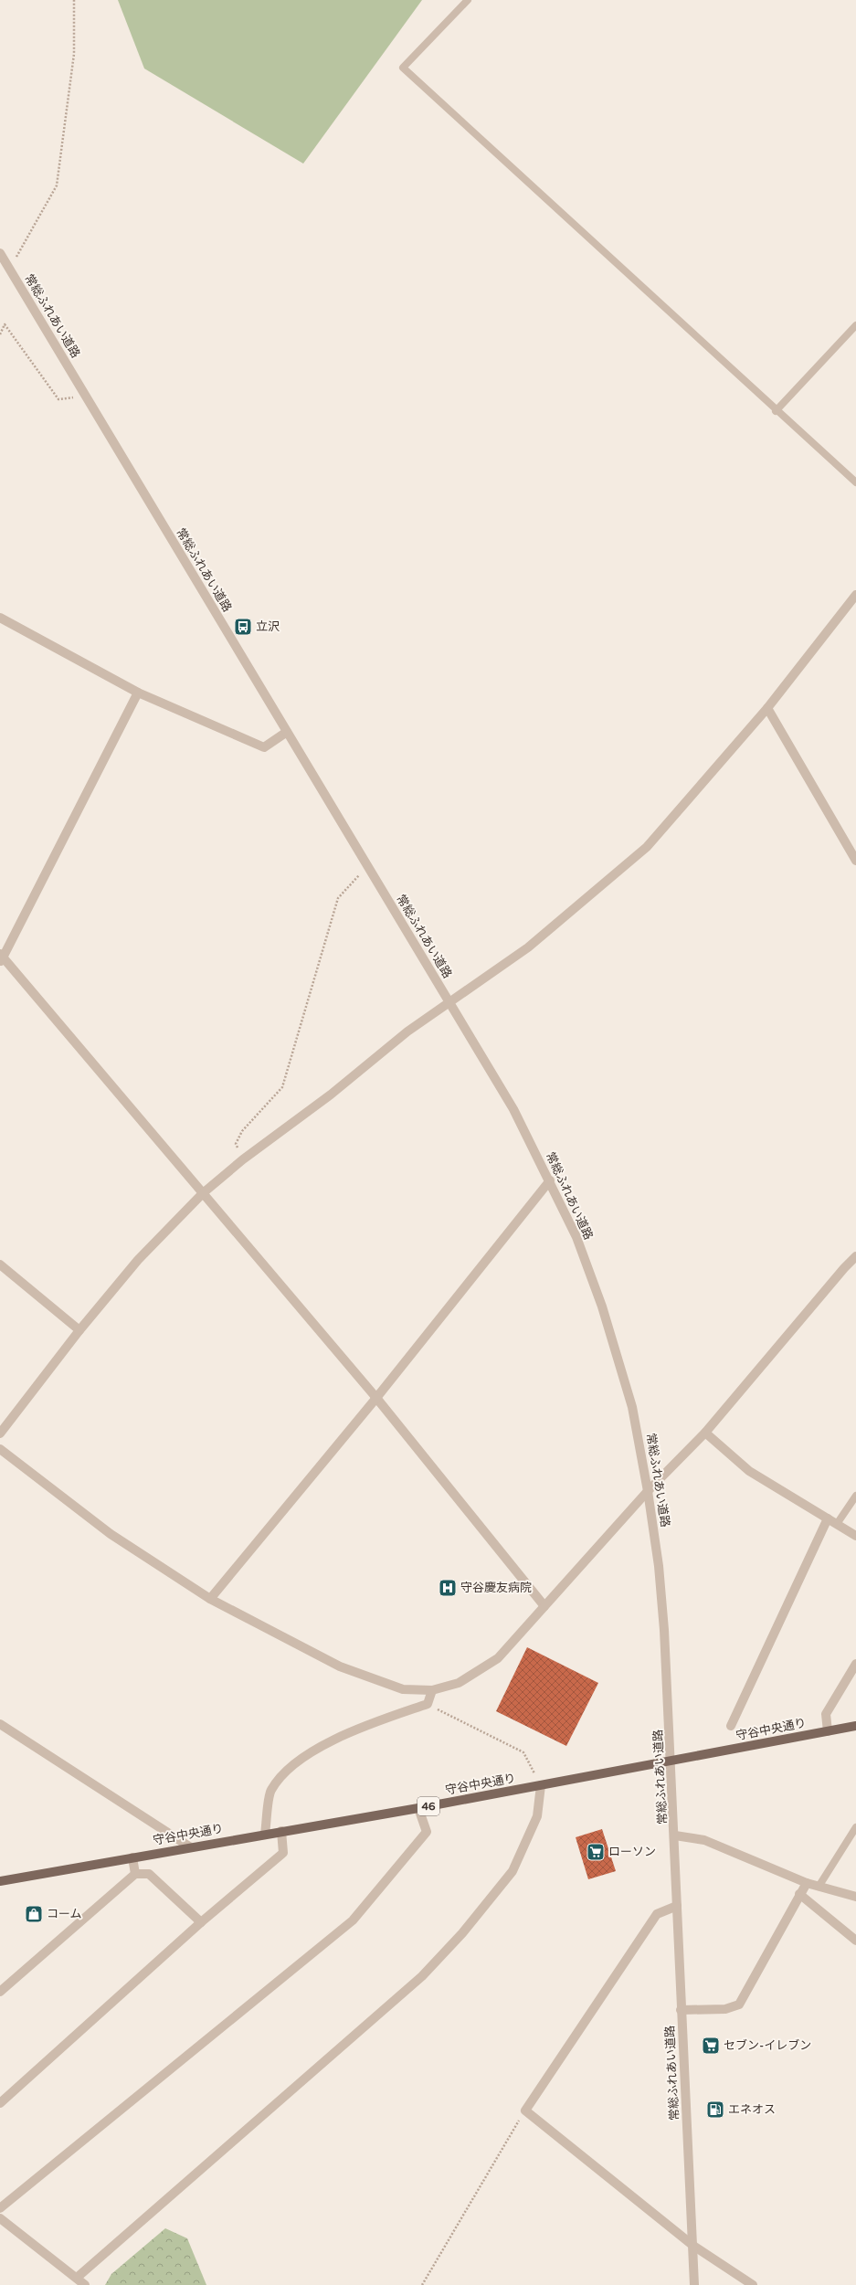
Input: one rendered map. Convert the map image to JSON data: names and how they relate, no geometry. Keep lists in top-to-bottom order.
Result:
{
  "streets": {
    "main road": ["守谷中央通り", "46"],
    "street": ["常総ふれあい道路"]
  },
  "crossings": [
    ["常総ふれあい道路", "守谷中央通り"]
  ],
  "places": {
    "bus stop": ["立沢"],
    "hospital": ["守谷慶友病院"],
    "supermarket": ["ローソン", "セブン-イレブン"],
    "shop": ["コーム"],
    "fuel station": ["エネオス"]
  }
}
